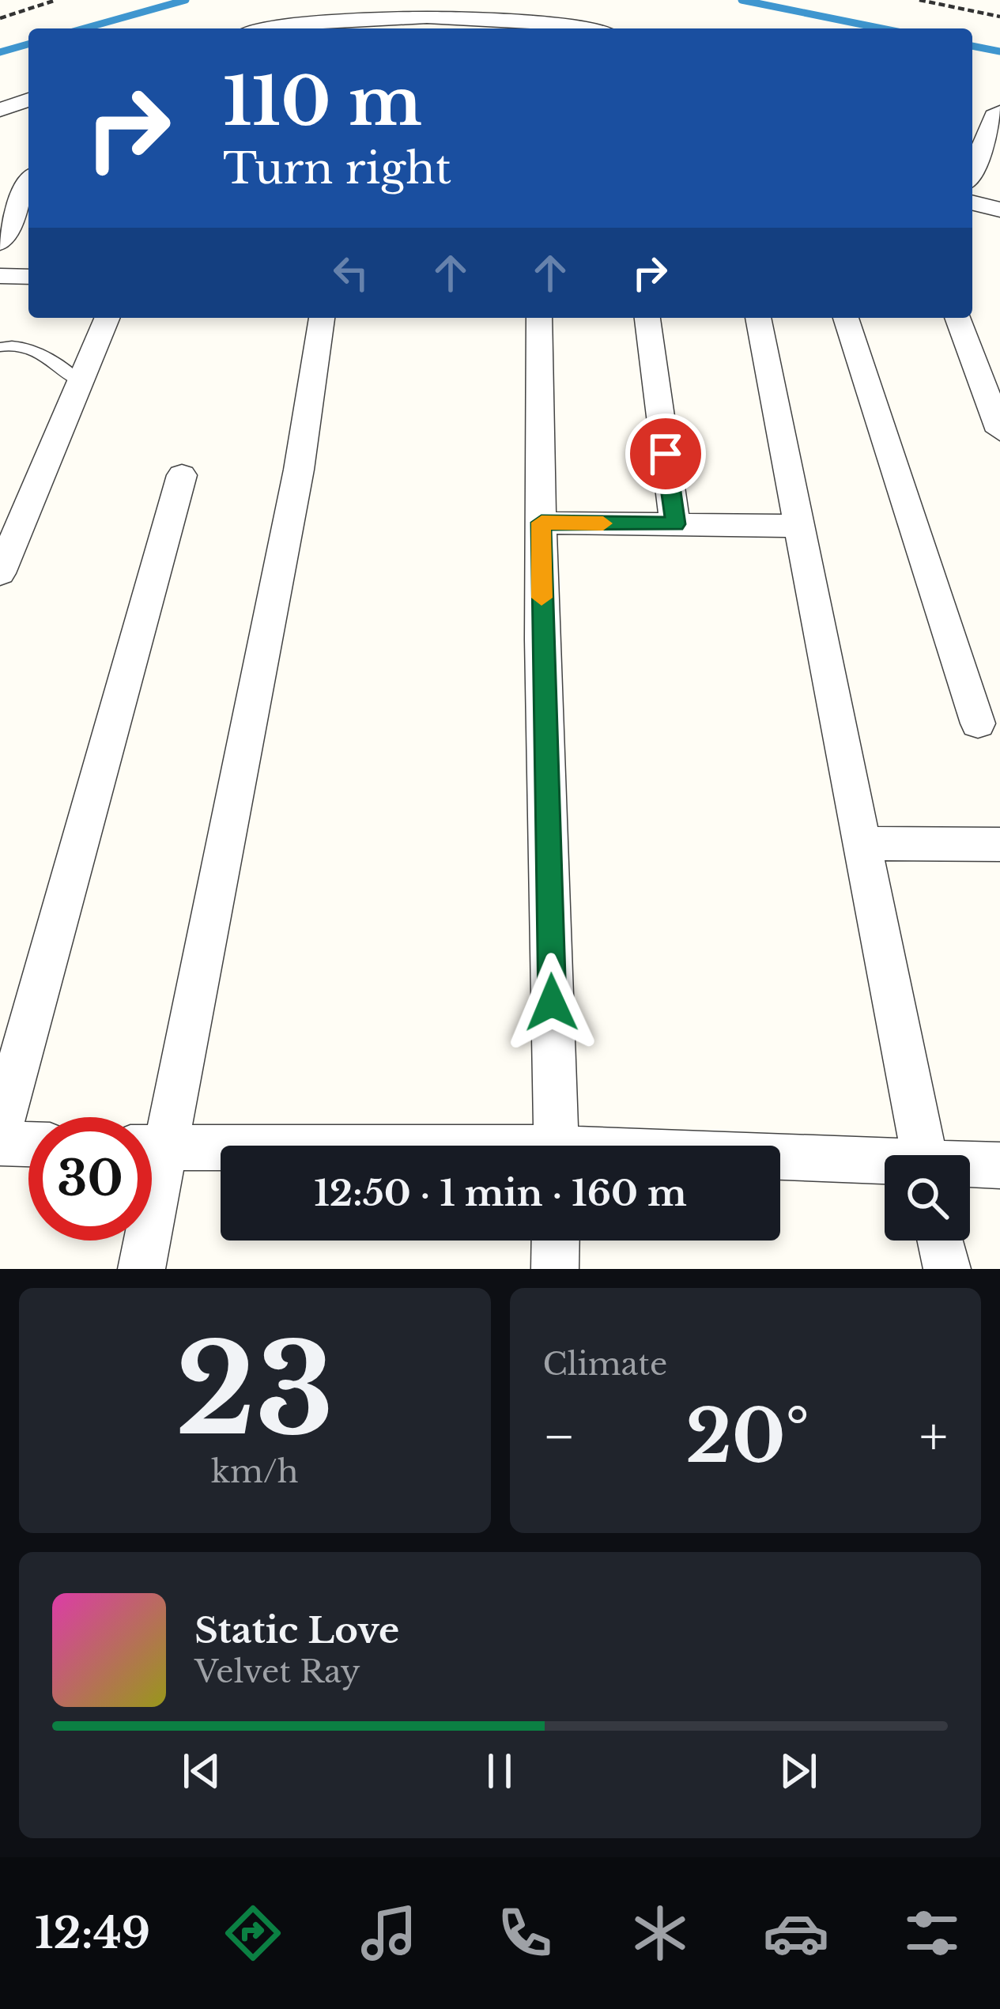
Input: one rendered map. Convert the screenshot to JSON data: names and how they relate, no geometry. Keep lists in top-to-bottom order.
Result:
{
  "page": {
    "turn": ["110 m", "Turn right"],
    "limit": "30",
    "trip": "12:50 · 1 min · 160 m",
    "tile": [
      ["23", "km/h"],
      "Climate"
    ],
    "heat": ["−", "20°", "+"],
    "song": ["Static Love", "Velvet Ray"],
    "tabs": "12:49"
  }
}
